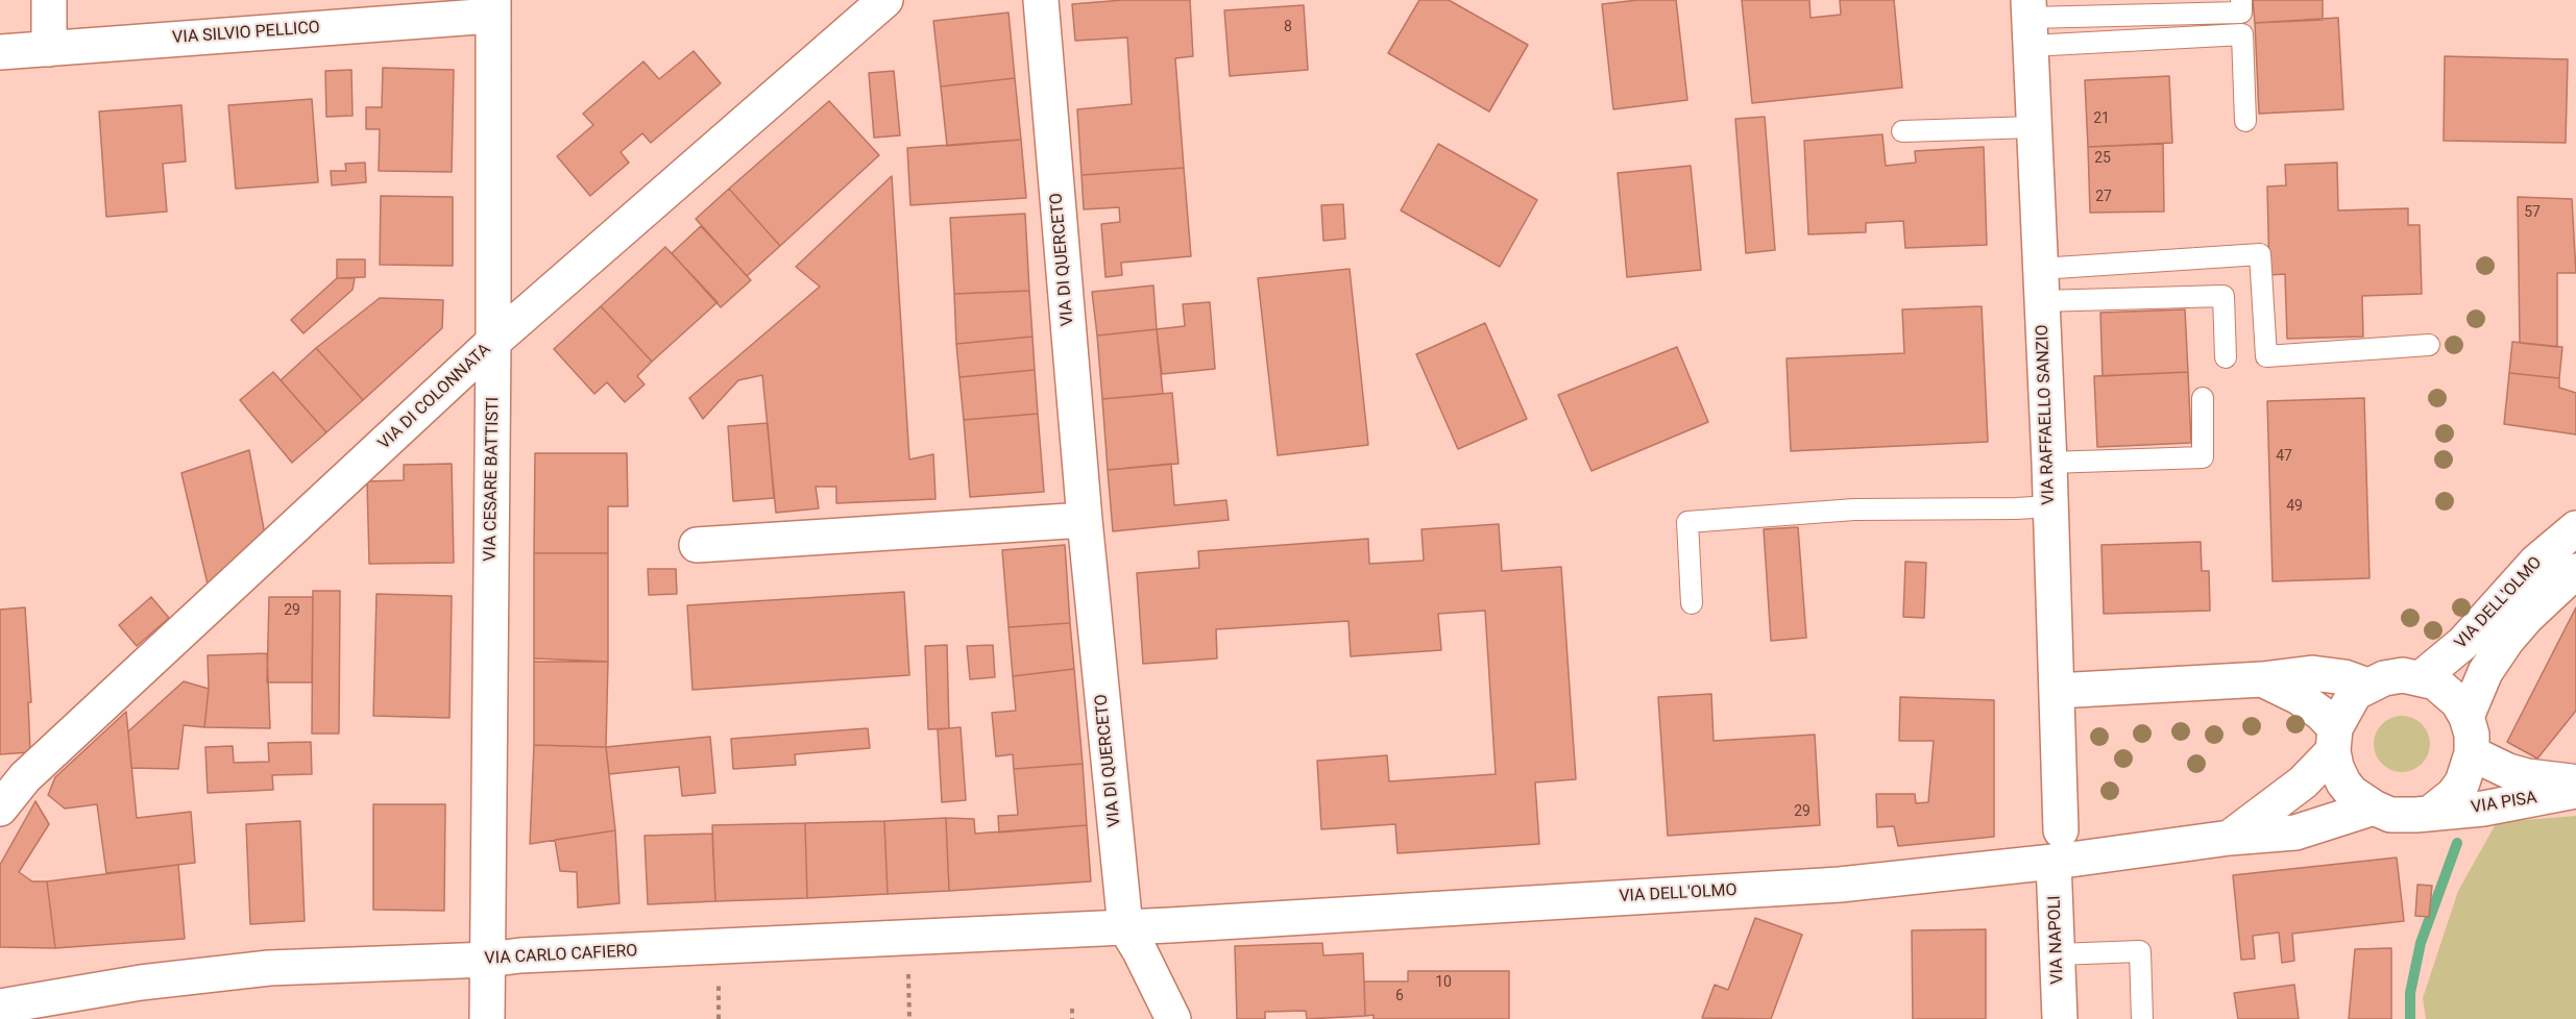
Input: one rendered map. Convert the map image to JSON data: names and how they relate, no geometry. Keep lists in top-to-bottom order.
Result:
{
  "streets": {
    "street": [
      "VIA SILVIO PELLICO",
      "VIA DI QUERCETO",
      "VIA DI COLONNATA",
      "VIA RAFFAELLO SANZIO",
      "VIA CESARE BATTISTI",
      "VIA DELL'OLMO",
      "VIA PISA",
      "VIA NAPOLI",
      "VIA CARLO CAFIERO"
    ]
  },
  "crossings": [
    ["VIA SILVIO PELLICO", "VIA CESARE BATTISTI"],
    ["VIA DI QUERCETO", "VIA DELL'OLMO"],
    ["VIA DI QUERCETO", "VIA CARLO CAFIERO"],
    ["VIA DI COLONNATA", "VIA CESARE BATTISTI"],
    ["VIA RAFFAELLO SANZIO", "VIA DELL'OLMO"],
    ["VIA RAFFAELLO SANZIO", "VIA NAPOLI"],
    ["VIA CESARE BATTISTI", "VIA CARLO CAFIERO"],
    ["VIA DELL'OLMO", "VIA PISA"],
    ["VIA DELL'OLMO", "VIA NAPOLI"],
    ["VIA DELL'OLMO", "VIA CARLO CAFIERO"]
  ],
  "house_numbers": [
    "8",
    "21",
    "25",
    "27",
    "57",
    "47",
    "49",
    "29",
    "29",
    "10",
    "6"
  ]
}
